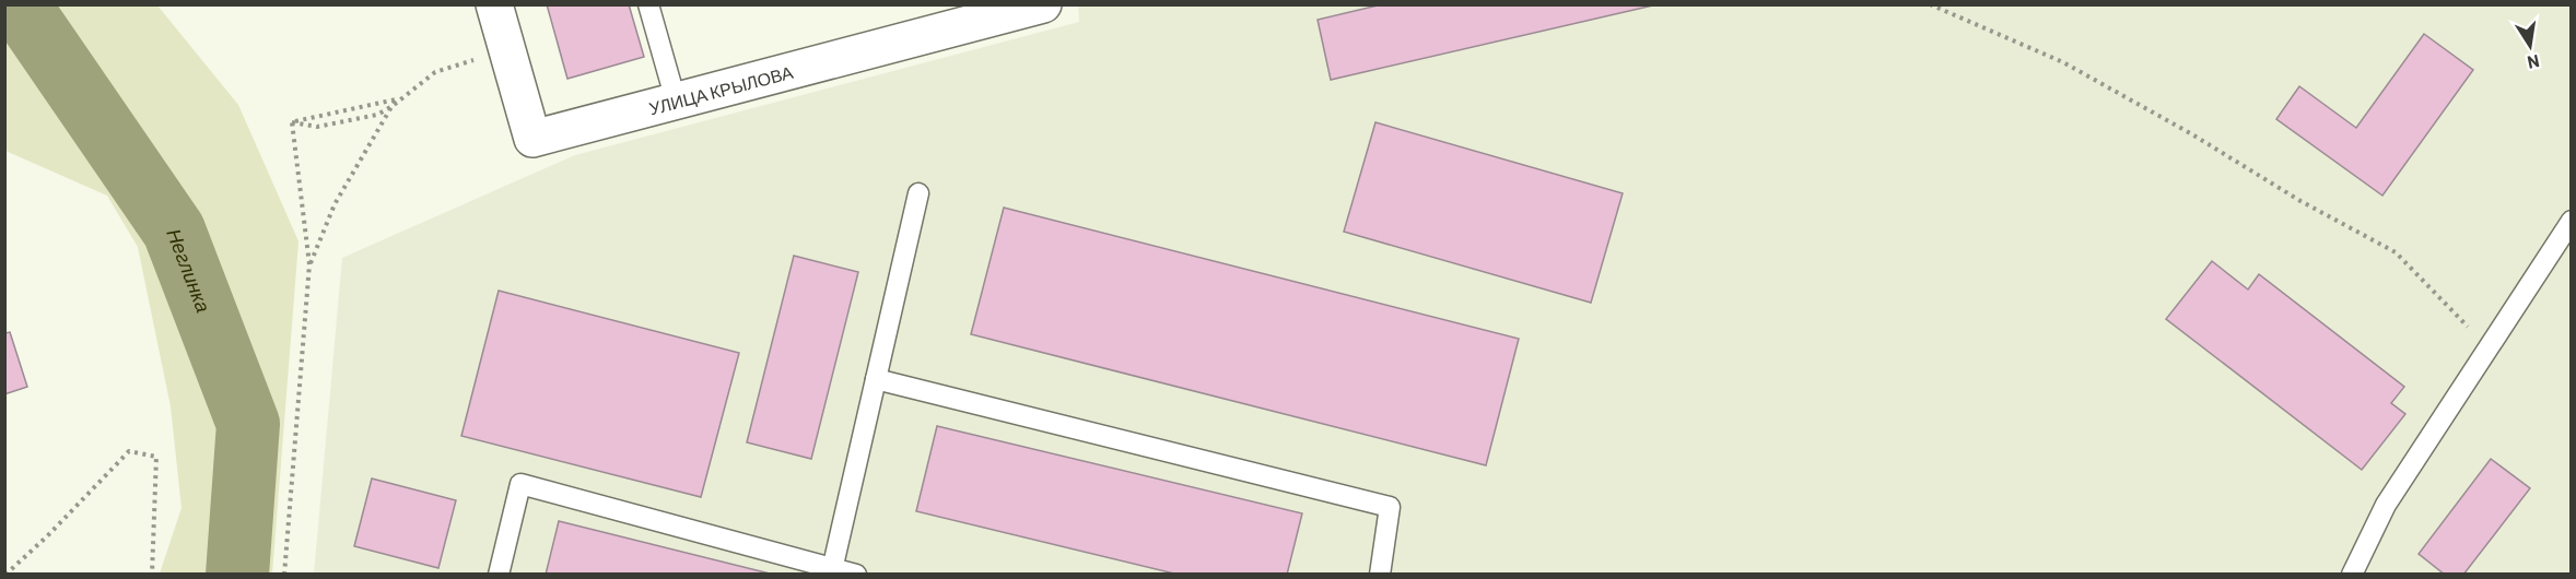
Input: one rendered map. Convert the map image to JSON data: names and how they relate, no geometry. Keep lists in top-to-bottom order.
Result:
{
  "streets": {
    "street": ["УЛИЦА КРЫЛОВА"]
  },
  "water": ["Неглинка"],
  "north": "bottom"
}
